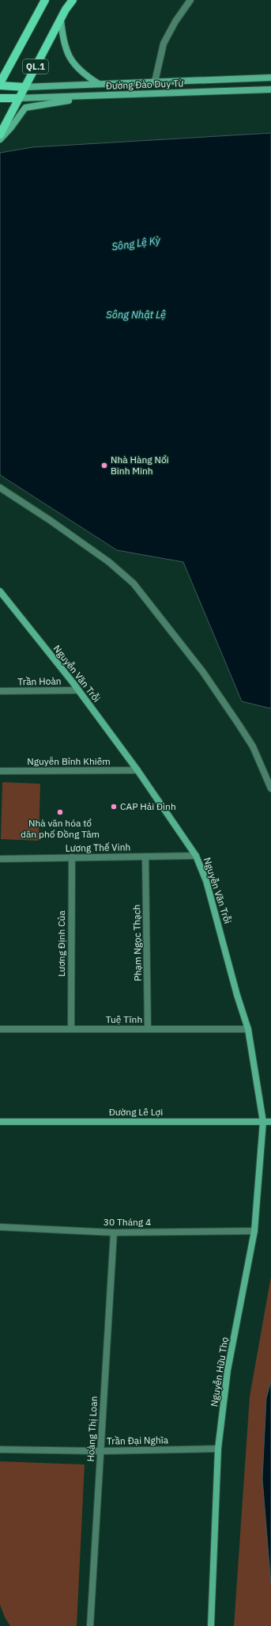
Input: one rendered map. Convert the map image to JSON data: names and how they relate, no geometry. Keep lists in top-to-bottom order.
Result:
{
  "streets": {
    "main road": ["QL.1"],
    "street": [
      "Đường Đào Duy Từ",
      "Nguyễn Văn Trỗi",
      "Trần Hoàn",
      "Nguyễn Bỉnh Khiêm",
      "Lương Thế Vinh",
      "Phạm Ngọc Thạch",
      "Lương Định Của",
      "Tuệ Tĩnh",
      "Đường Lê Lợi",
      "30 Tháng 4",
      "Nguyễn Hữu Thọ",
      "Hoàng Thị Loan",
      "Trần Đại Nghĩa"
    ]
  },
  "crossings": [
    ["QL.1", "Đường Đào Duy Từ"],
    ["Nguyễn Văn Trỗi", "Trần Hoàn"],
    ["Nguyễn Văn Trỗi", "Nguyễn Bỉnh Khiêm"],
    ["Nguyễn Văn Trỗi", "Lương Thế Vinh"],
    ["Nguyễn Văn Trỗi", "Tuệ Tĩnh"],
    ["Nguyễn Văn Trỗi", "Đường Lê Lợi"],
    ["Nguyễn Văn Trỗi", "Nguyễn Hữu Thọ"],
    ["Lương Thế Vinh", "Phạm Ngọc Thạch"],
    ["Lương Thế Vinh", "Lương Định Của"],
    ["Phạm Ngọc Thạch", "Tuệ Tĩnh"],
    ["Lương Định Của", "Tuệ Tĩnh"],
    ["Đường Lê Lợi", "Nguyễn Hữu Thọ"],
    ["30 Tháng 4", "Nguyễn Hữu Thọ"],
    ["30 Tháng 4", "Hoàng Thị Loan"],
    ["Nguyễn Hữu Thọ", "Trần Đại Nghĩa"],
    ["Hoàng Thị Loan", "Trần Đại Nghĩa"]
  ],
  "water": ["Sông Lệ Kỳ", "Sông Nhật Lệ"],
  "places": ["Nhà Hàng Nổi Binh Minh", "CAP Hải Đình", "Nhà văn hóa tổ dân phố Đồng Tâm"]
}
